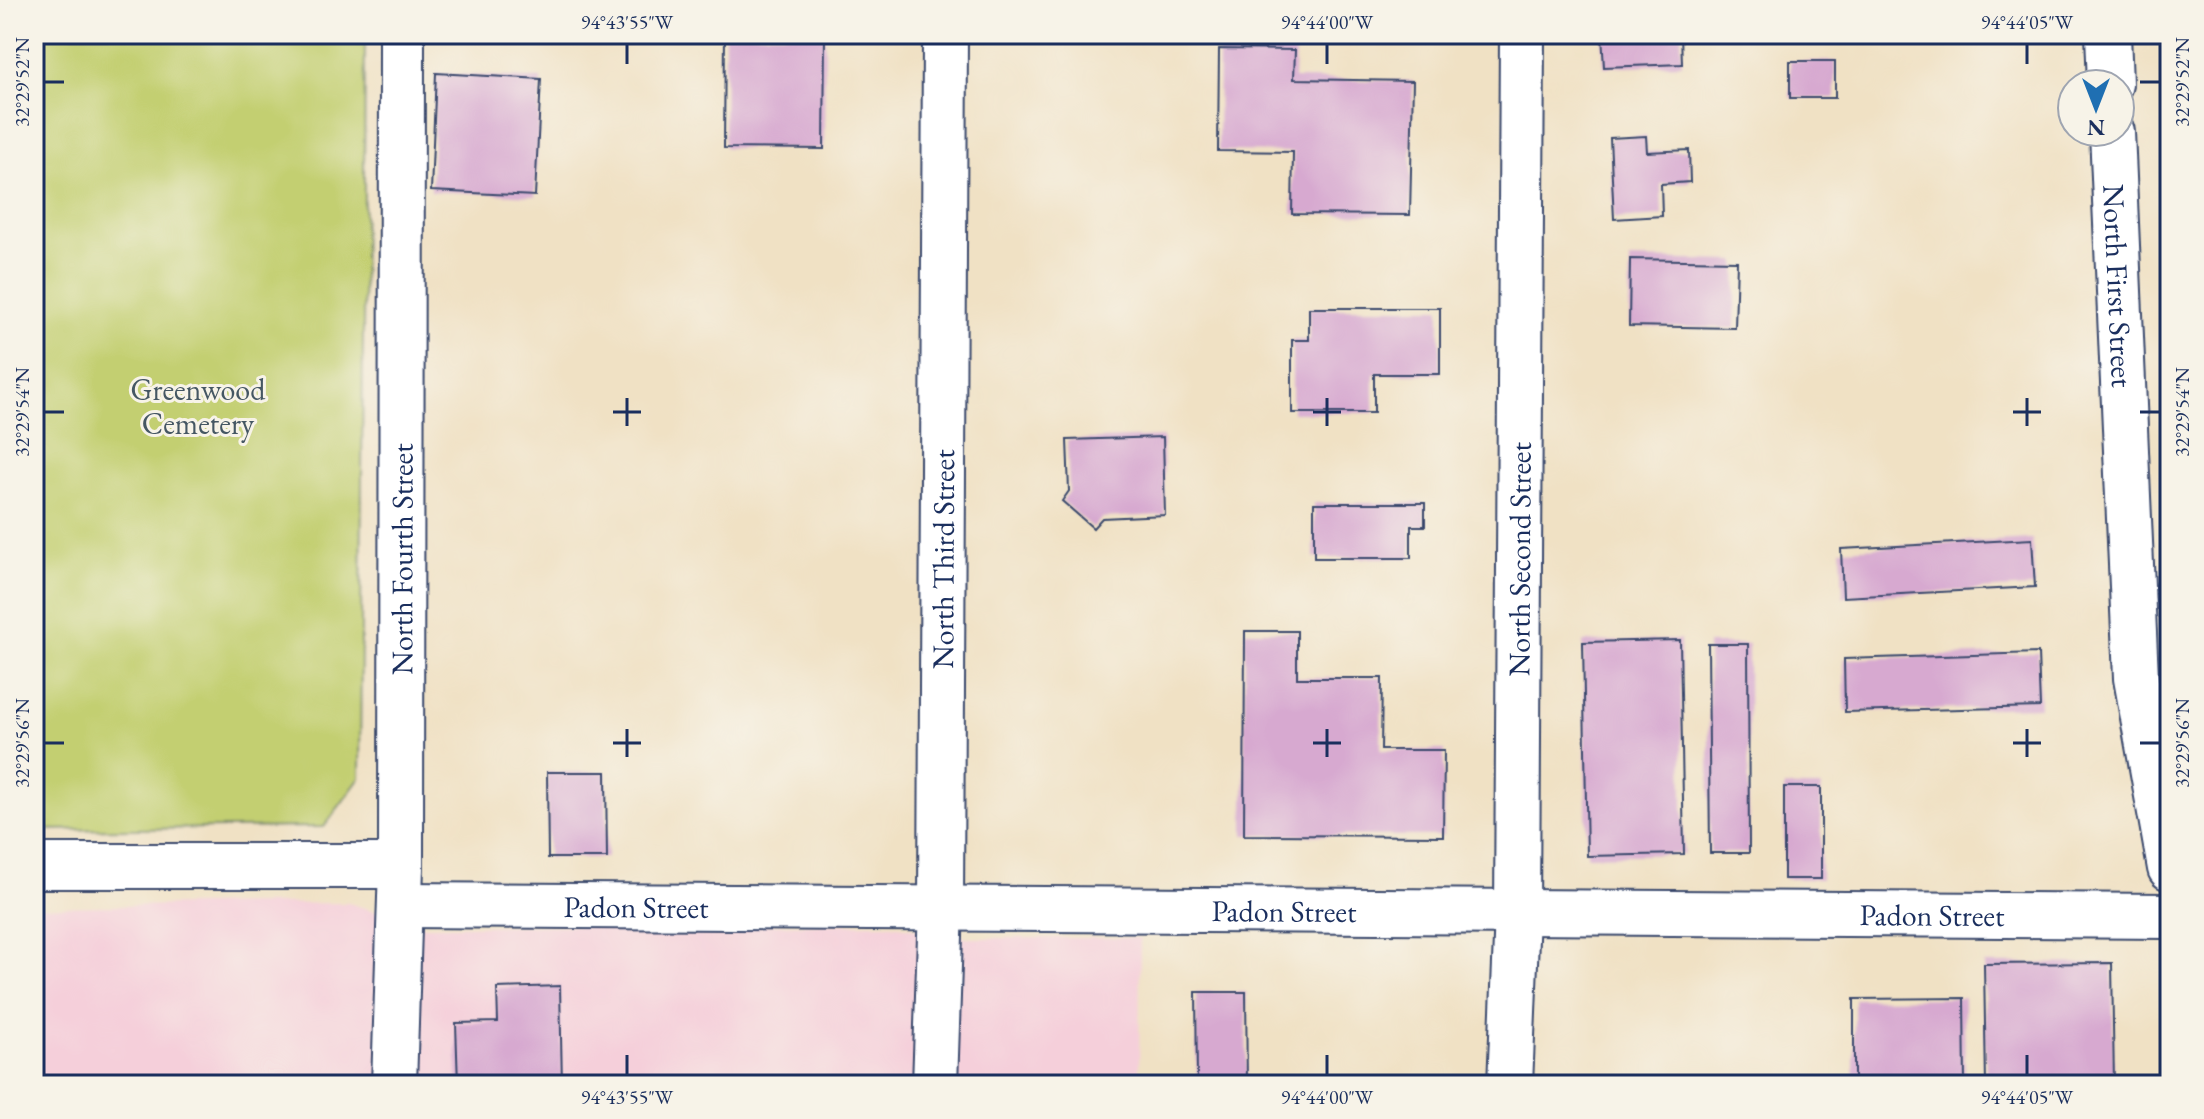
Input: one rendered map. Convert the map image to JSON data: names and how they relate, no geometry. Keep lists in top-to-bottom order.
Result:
{
  "streets": {
    "street": [
      "North First Street",
      "North Fourth Street",
      "North Third Street",
      "North Second Street",
      "Padon Street"
    ]
  },
  "crossings": [
    ["North Fourth Street", "Padon Street"],
    ["North Third Street", "Padon Street"],
    ["North Second Street", "Padon Street"]
  ],
  "parks": ["Greenwood Cemetery"],
  "north": "bottom",
  "coordinates": [
    "94°43'55\"W",
    "94°44'00\"W",
    "94°44'05\"W",
    "32°29'52\"N",
    "32°29'54\"N",
    "32°29'56\"N"
  ]
}
